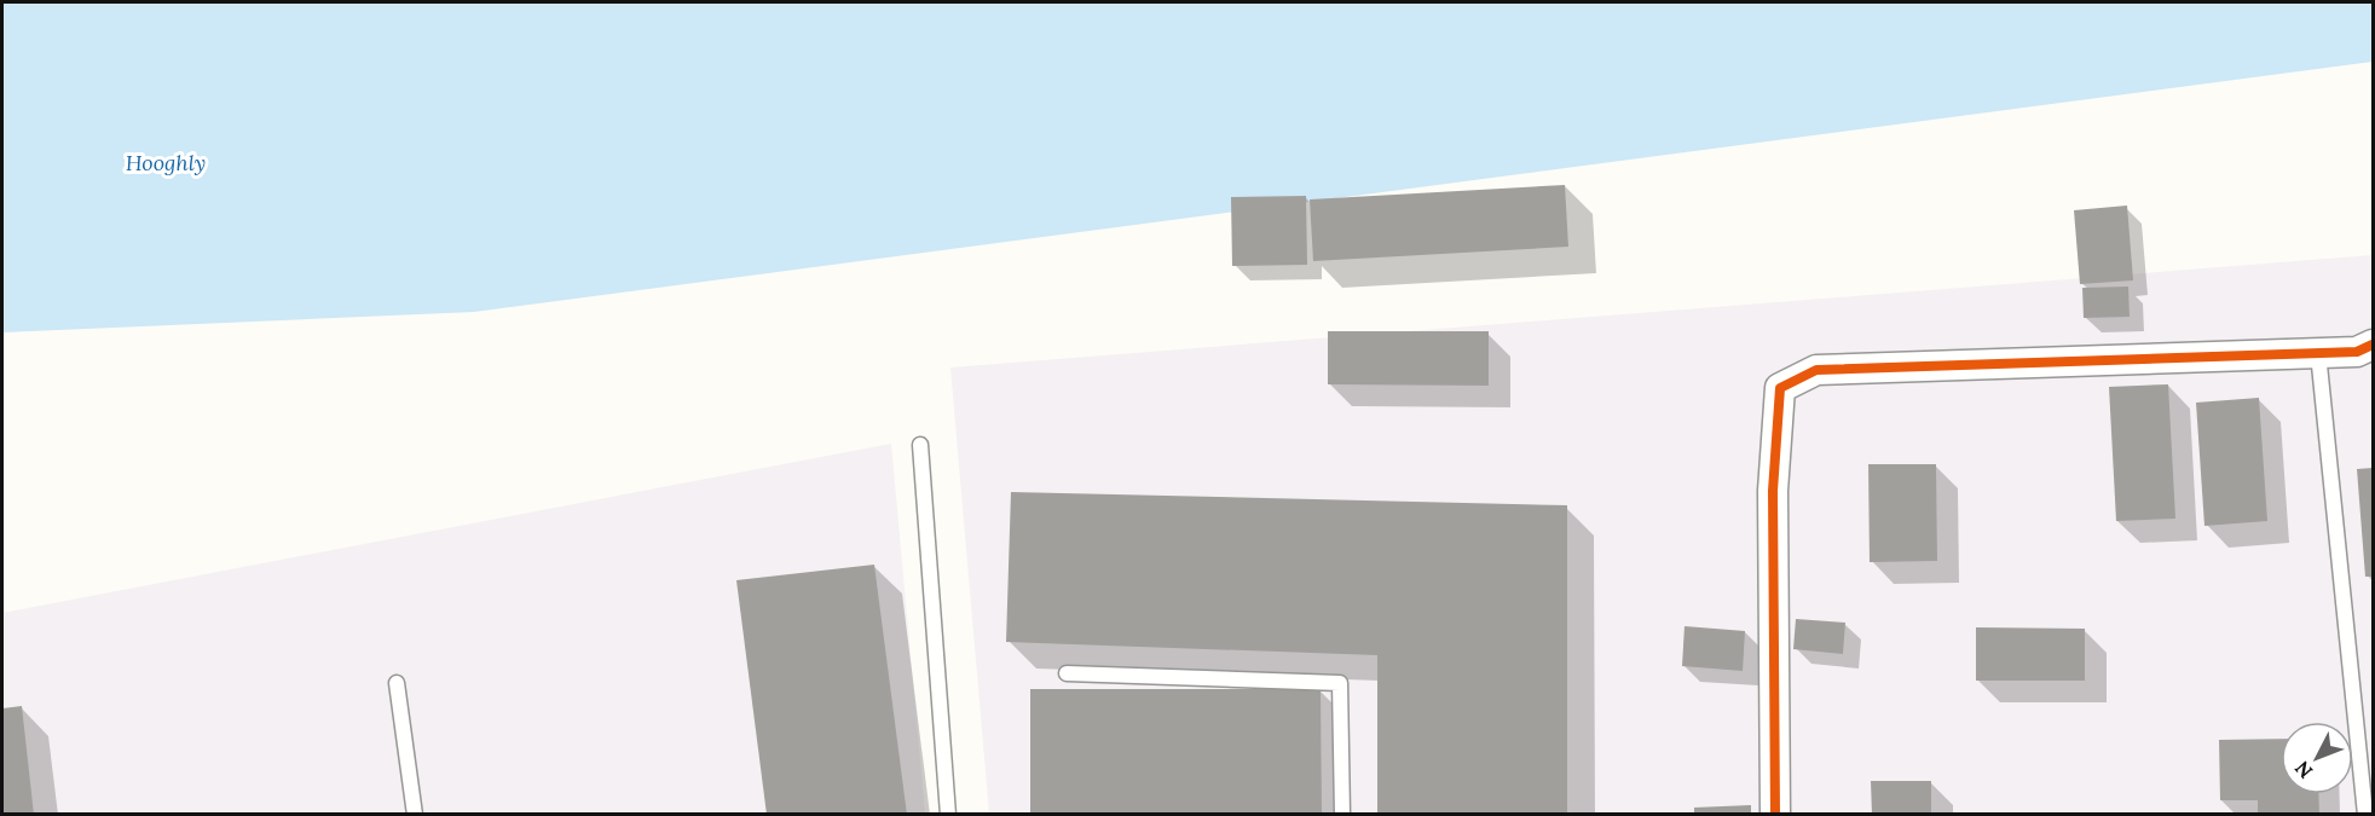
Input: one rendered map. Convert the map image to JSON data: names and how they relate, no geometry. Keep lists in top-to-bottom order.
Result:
{
  "water": ["Hooghly"],
  "north": "bottom left"
}
